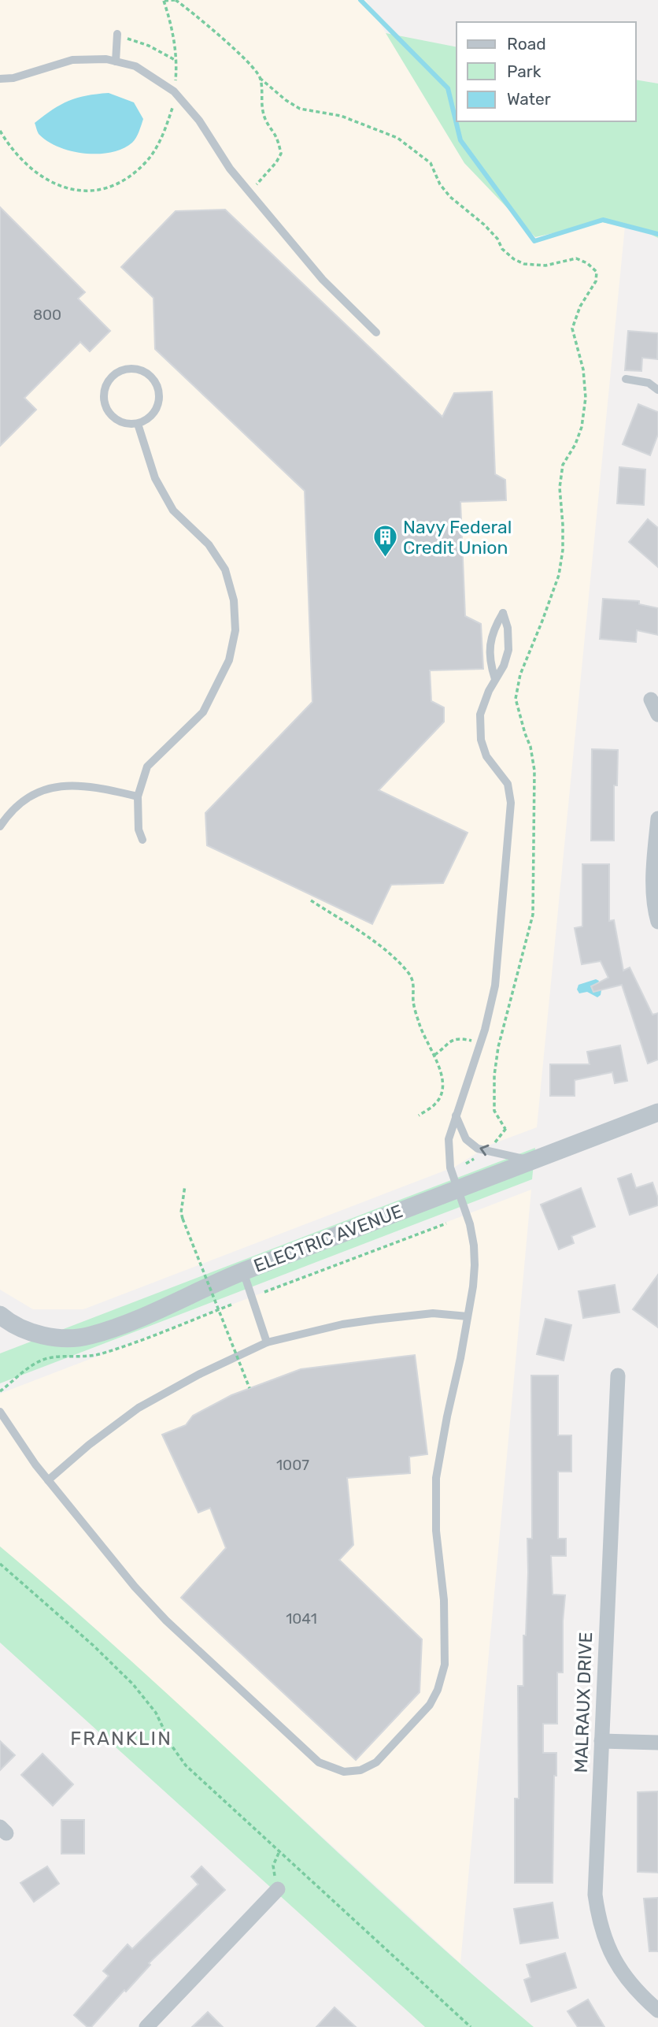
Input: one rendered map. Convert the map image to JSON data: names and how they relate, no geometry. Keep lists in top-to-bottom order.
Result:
{
  "streets": {
    "street": ["ELECTRIC AVENUE", "MALRAUX DRIVE"]
  },
  "districts": ["FRANKLIN"],
  "places": {
    "building": ["Navy Federal Credit Union"]
  },
  "house_numbers": ["800", "1007", "1041"],
  "legend": ["Road", "Park", "Water"]
}
